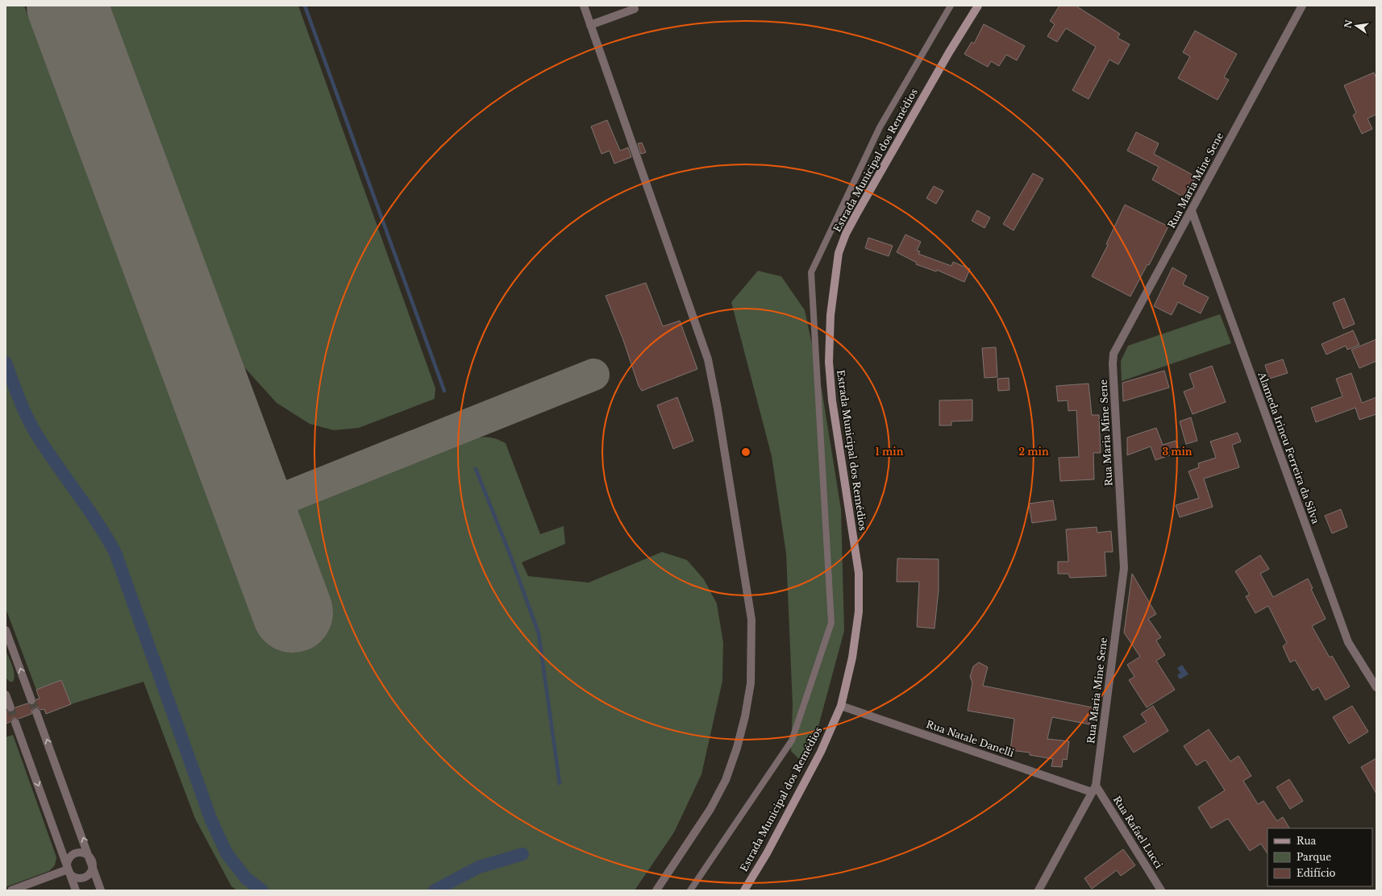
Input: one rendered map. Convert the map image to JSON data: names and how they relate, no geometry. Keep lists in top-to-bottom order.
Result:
{
  "streets": {
    "main road": ["Estrada Municipal dos Remédios"],
    "street": [
      "Rua Maria Mine Sene",
      "Alameda Irineu Ferreira da Silva",
      "Rua Natale Danelli",
      "Rua Rafael Lucci"
    ]
  },
  "crossings": [
    ["Estrada Municipal dos Remédios", "Rua Natale Danelli"],
    ["Rua Maria Mine Sene", "Alameda Irineu Ferreira da Silva"],
    ["Rua Maria Mine Sene", "Rua Natale Danelli"],
    ["Rua Maria Mine Sene", "Rua Rafael Lucci"],
    ["Rua Natale Danelli", "Rua Rafael Lucci"]
  ],
  "legend": ["Rua", "Parque", "Edifício"],
  "north": "left",
  "rings": ["1 min", "2 min", "3 min"]
}
